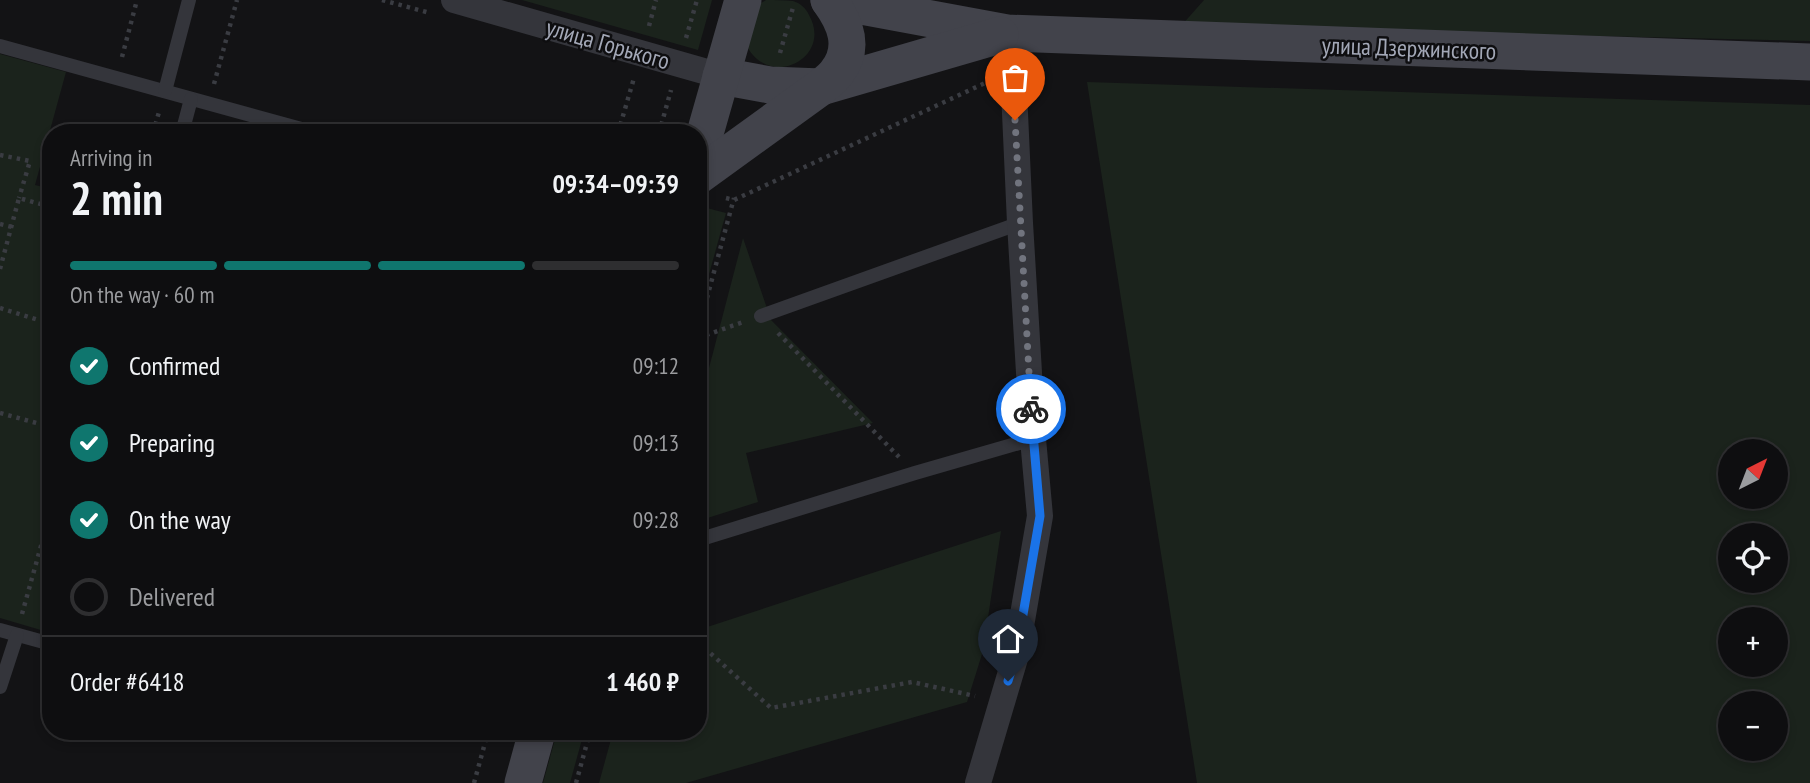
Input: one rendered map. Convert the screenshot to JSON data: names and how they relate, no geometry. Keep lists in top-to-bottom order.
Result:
{
  "streets": {
    "main road": ["улица Дзержинского"],
    "street": ["улица Горького"]
  },
  "crossings": [
    ["улица Горького", "улица Дзержинского"]
  ],
  "north": "top right",
  "page": {
    "heading": ["2 min", "Arriving in", "09:34–09:39"],
    "panel": ["Order #6418", "1 460 ₽"],
    "bar": "On the way · 60 m",
    "list": [
      ["Confirmed", "09:12"],
      ["Preparing", "09:13"],
      ["On the way", "09:28"],
      "Delivered"
    ],
    "map_buttons": ["+", "−"]
  }
}
